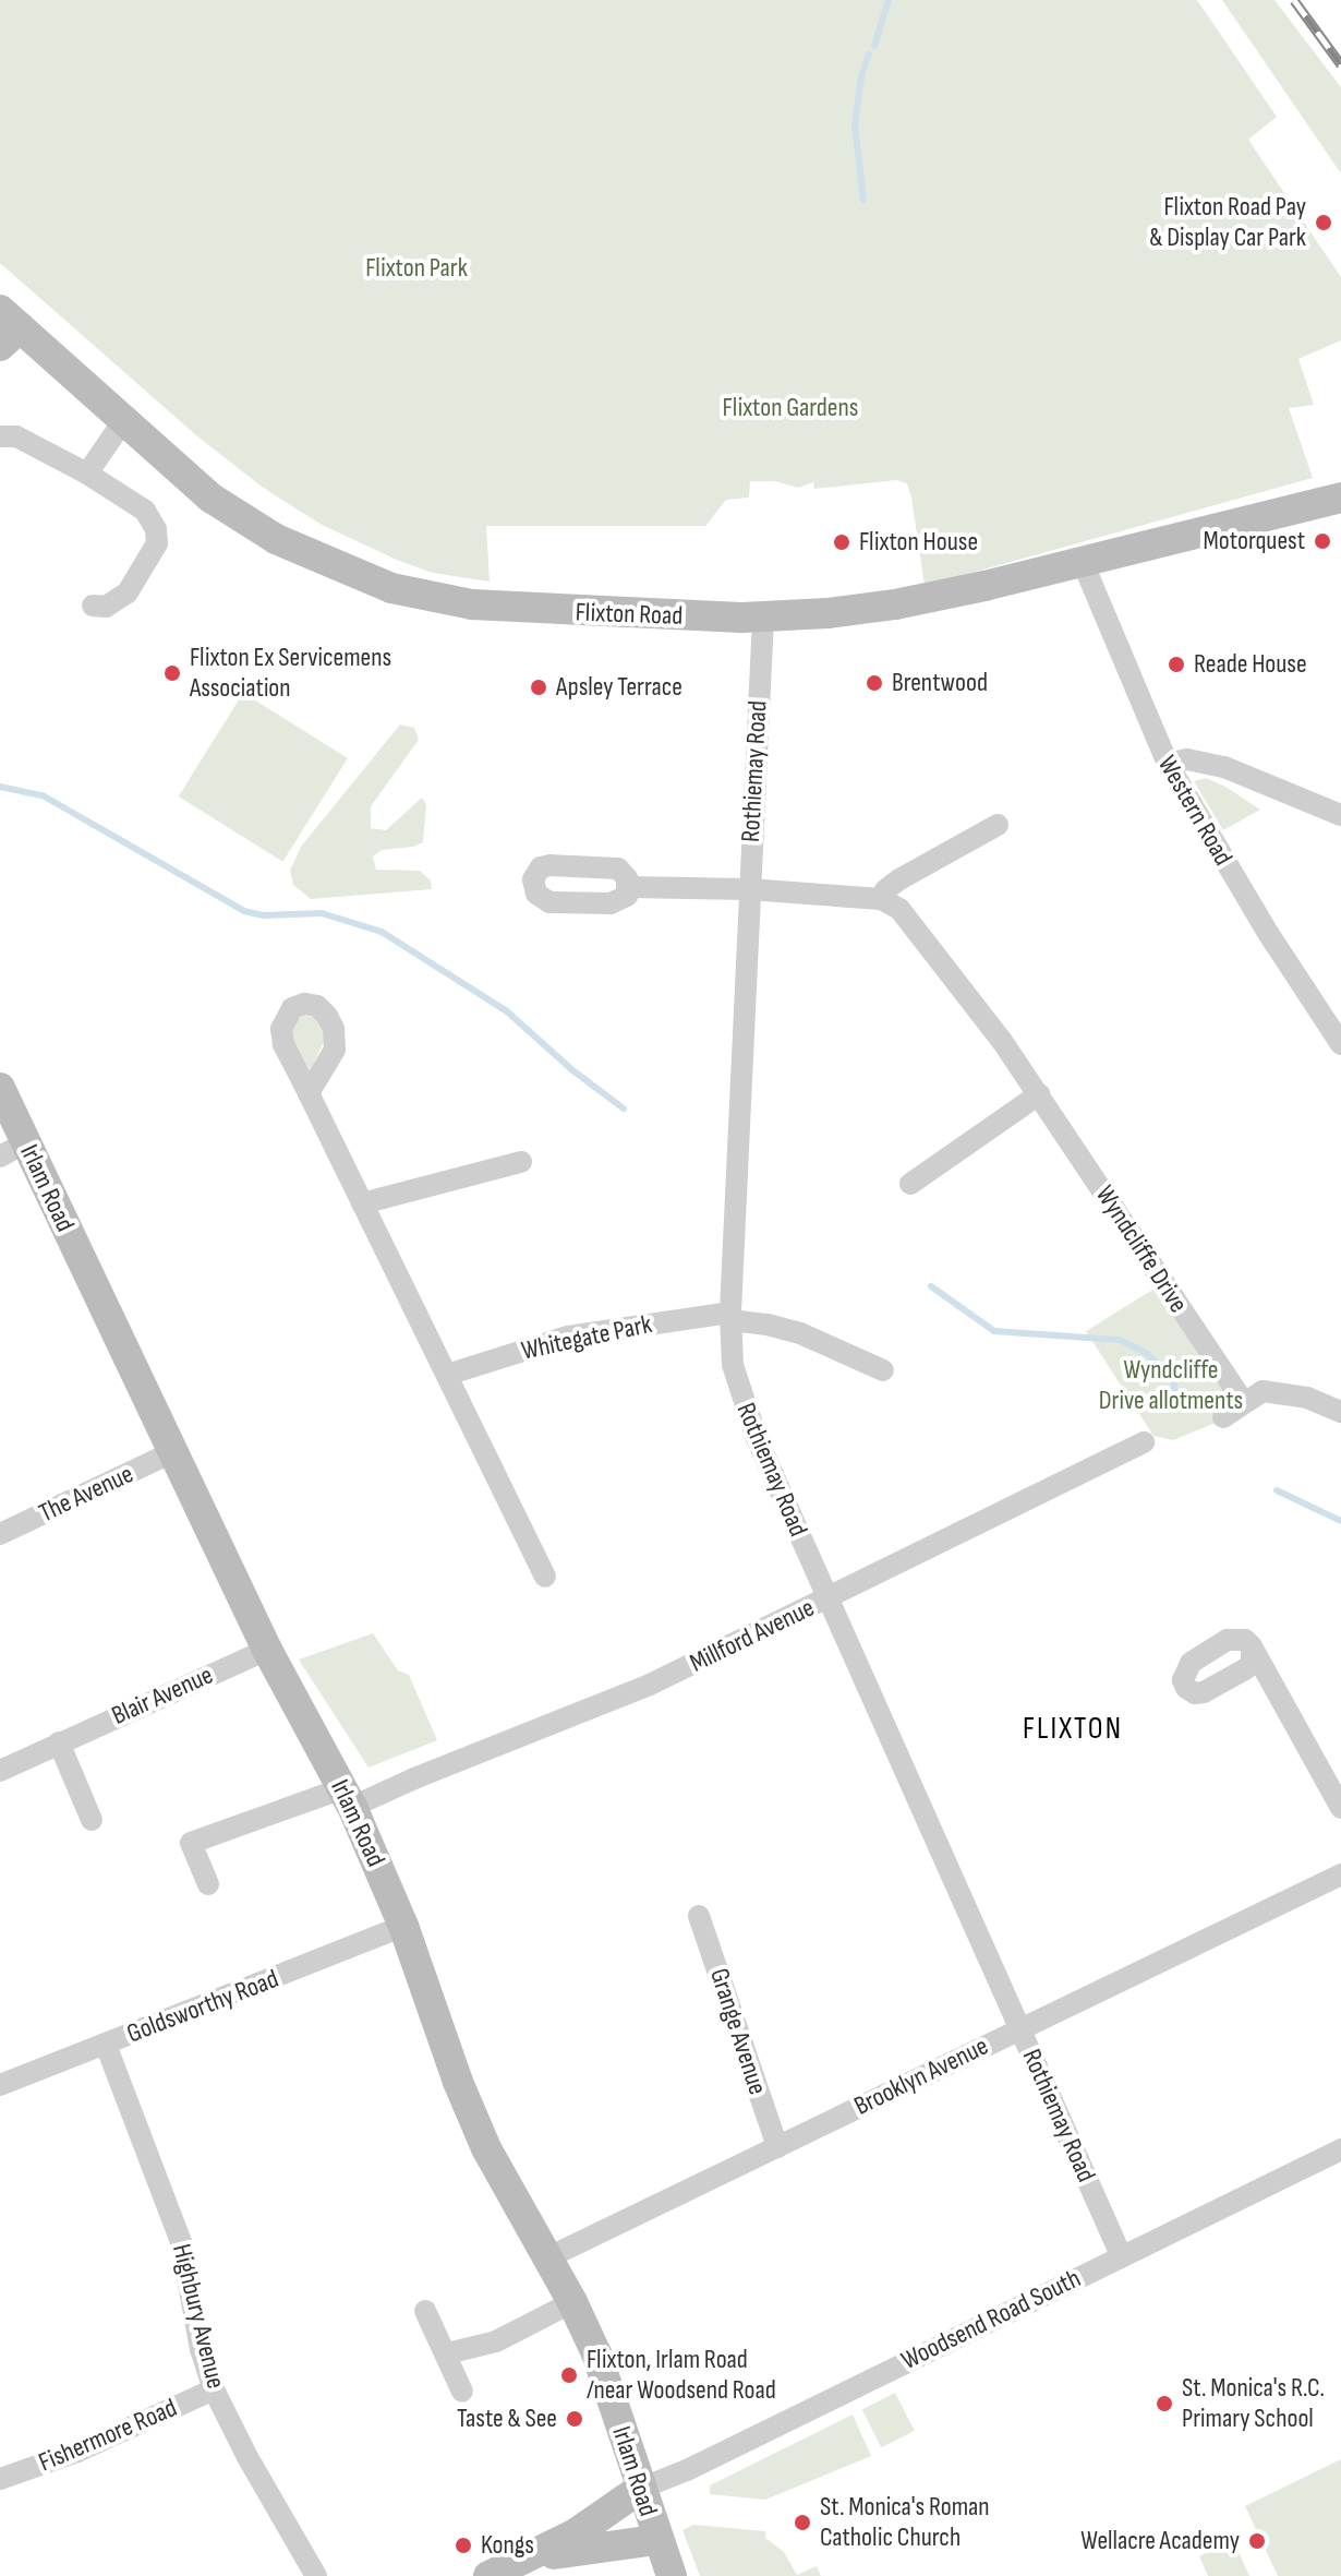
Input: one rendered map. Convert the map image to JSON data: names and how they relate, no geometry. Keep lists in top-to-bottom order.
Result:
{
  "streets": {
    "street": [
      "Flixton Road",
      "Rothiemay Road",
      "Western Road",
      "Irlam Road",
      "Wyndcliffe Drive",
      "Whitegate Park",
      "The Avenue",
      "Millford Avenue",
      "Blair Avenue",
      "Goldsworthy Road",
      "Grange Avenue",
      "Brooklyn Avenue",
      "Highbury Avenue",
      "Woodsend Road South",
      "Fishermore Road"
    ]
  },
  "crossings": [
    ["Flixton Road", "Rothiemay Road"],
    ["Flixton Road", "Western Road"],
    ["Rothiemay Road", "Whitegate Park"],
    ["Rothiemay Road", "Millford Avenue"],
    ["Rothiemay Road", "Brooklyn Avenue"],
    ["Rothiemay Road", "Woodsend Road South"],
    ["Irlam Road", "The Avenue"],
    ["Irlam Road", "Millford Avenue"],
    ["Irlam Road", "Blair Avenue"],
    ["Irlam Road", "Goldsworthy Road"],
    ["Irlam Road", "Brooklyn Avenue"],
    ["Irlam Road", "Woodsend Road South"],
    ["Goldsworthy Road", "Highbury Avenue"],
    ["Grange Avenue", "Brooklyn Avenue"],
    ["Highbury Avenue", "Fishermore Road"]
  ],
  "districts": ["FLIXTON"],
  "parks": ["Flixton Park", "Flixton Gardens", "Wyndcliffe Drive allotments"],
  "places": [
    "Flixton Road Pay & Display Car Park",
    "Motorquest",
    "Flixton House",
    "Reade House",
    "Flixton Ex Servicemens Association",
    "Brentwood",
    "Apsley Terrace",
    "Flixton, Irlam Road /near Woodsend Road",
    "St. Monica's R.C. Primary School",
    "Taste & See",
    "St. Monica's Roman Catholic Church",
    "Wellacre Academy",
    "Kongs"
  ]
}
